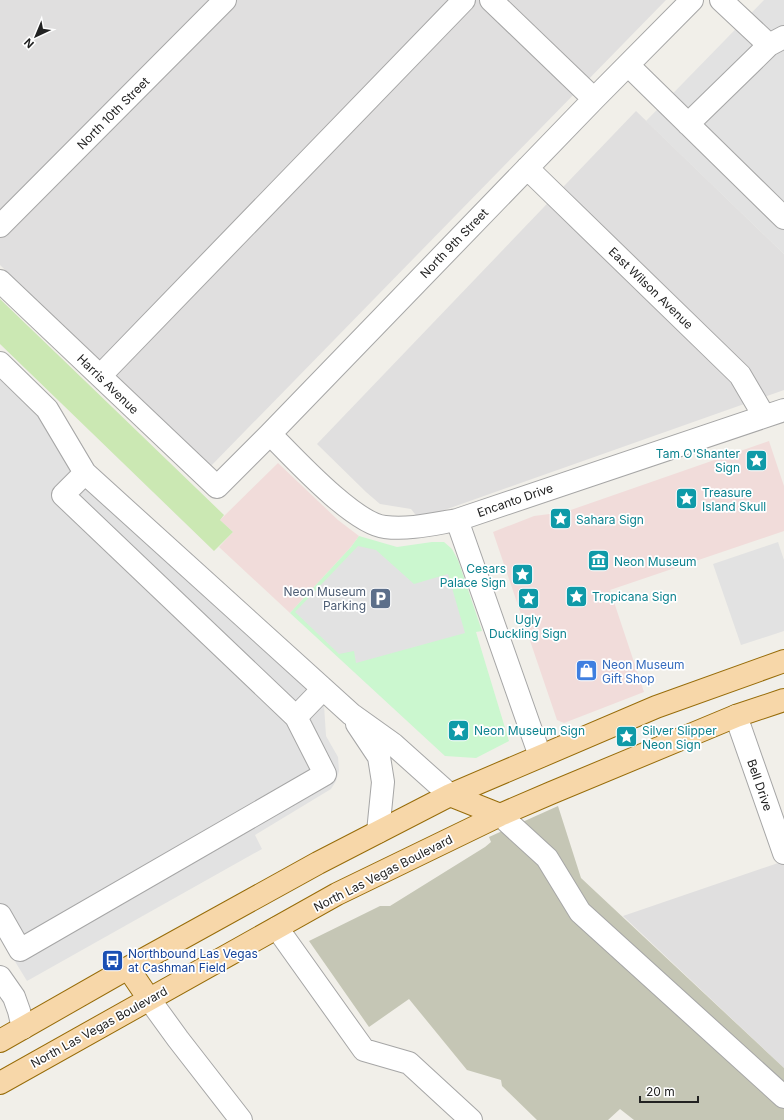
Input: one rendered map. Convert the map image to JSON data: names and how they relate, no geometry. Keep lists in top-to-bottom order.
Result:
{
  "streets": {
    "main road": ["North Las Vegas Boulevard"],
    "street": [
      "North 10th Street",
      "North 9th Street",
      "East Wilson Avenue",
      "Harris Avenue",
      "Encanto Drive",
      "Bell Drive"
    ]
  },
  "crossings": [
    ["North 9th Street", "East Wilson Avenue"],
    ["North 9th Street", "Harris Avenue"],
    ["North 9th Street", "Encanto Drive"],
    ["East Wilson Avenue", "Encanto Drive"],
    ["Bell Drive", "North Las Vegas Boulevard"]
  ],
  "places": {
    "place": [
      "Tam O'Shanter Sign",
      "Treasure Island Skull",
      "Sahara Sign",
      "Cesars Palace Sign",
      "Tropicana Sign",
      "Ugly Duckling Sign",
      "Neon Museum Sign",
      "Silver Slipper Neon Sign"
    ],
    "museum": ["Neon Museum"],
    "parking": ["Neon Museum Parking"],
    "shop": ["Neon Museum Gift Shop"],
    "bus stop": ["Northbound Las Vegas at Cashman Field"]
  },
  "scale_bar": "20 m",
  "north": "bottom left"
}
